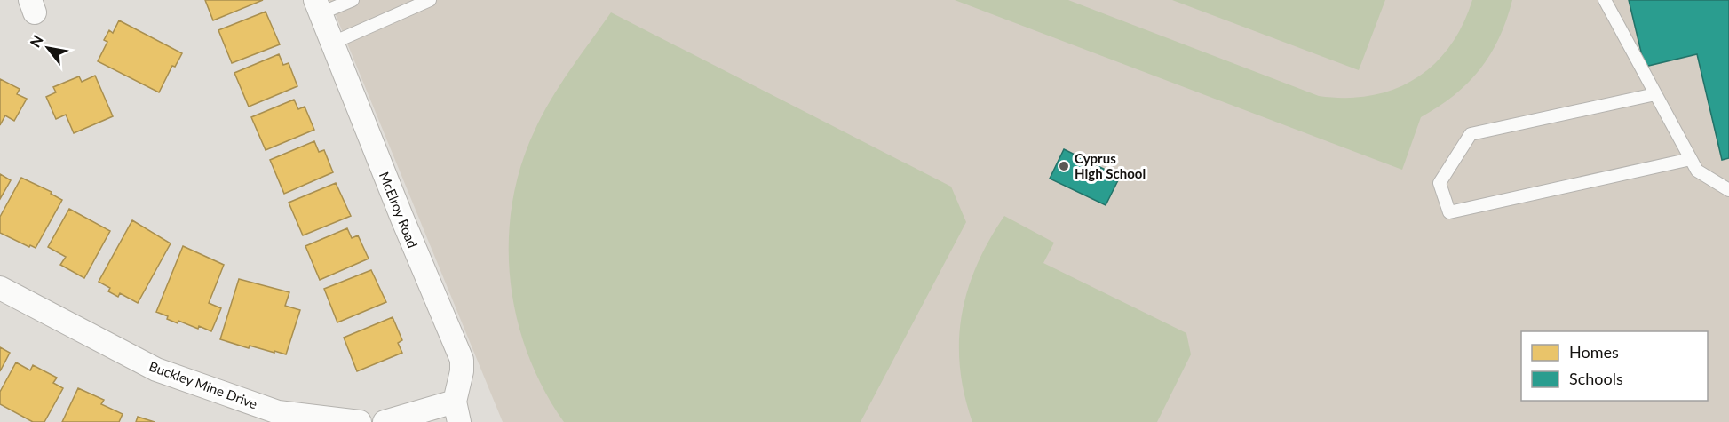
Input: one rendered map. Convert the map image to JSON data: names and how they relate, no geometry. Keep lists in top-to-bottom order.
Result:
{
  "streets": {
    "street": ["McElroy Road", "Buckley Mine Drive"]
  },
  "places": ["Cyprus High School"],
  "legend": ["Homes", "Schools"],
  "north": "top left"
}
